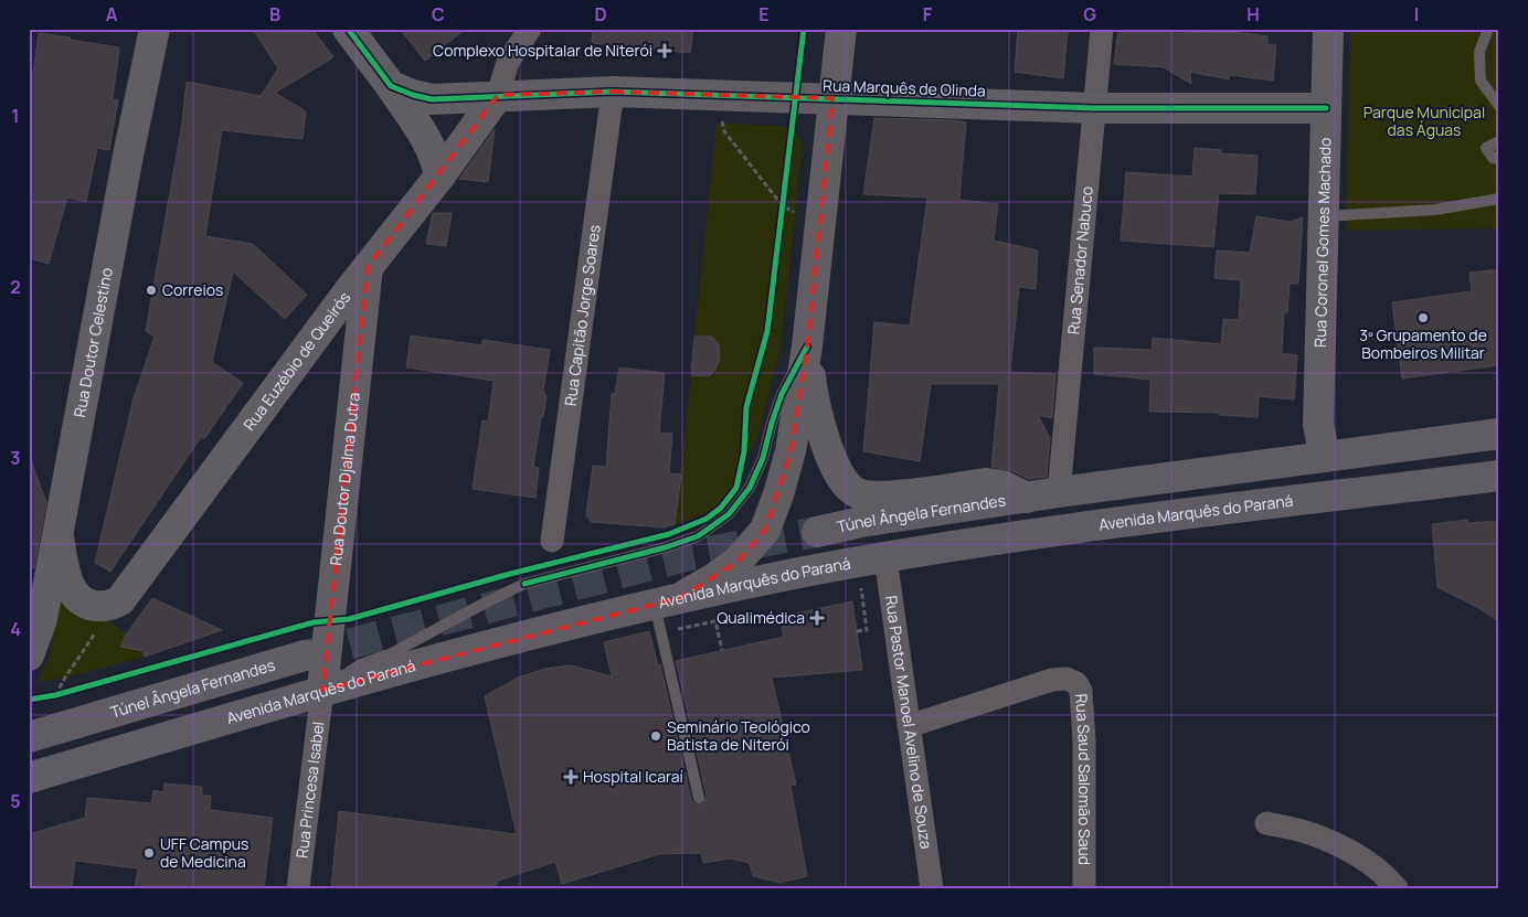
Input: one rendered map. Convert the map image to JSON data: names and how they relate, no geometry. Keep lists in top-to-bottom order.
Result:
{
  "streets": {
    "main road": ["Avenida Marquês do Paraná", "Túnel Ângela Fernandes"],
    "street": [
      "Rua Marquês de Olinda",
      "Rua Coronel Gomes Machado",
      "Rua Senador Nabuco",
      "Rua Capitão Jorge Soares",
      "Rua Doutor Celestino",
      "Rua Euzébio de Queirós",
      "Rua Doutor Djalma Dutra",
      "Rua Pastor Manoel Avelino de Souza",
      "Rua Saud Salomão Saud",
      "Rua Princesa Isabel"
    ]
  },
  "crossings": [
    ["Rua Marquês de Olinda", "Rua Coronel Gomes Machado"],
    ["Rua Marquês de Olinda", "Rua Senador Nabuco"],
    ["Rua Marquês de Olinda", "Rua Capitão Jorge Soares"],
    ["Rua Marquês de Olinda", "Rua Euzébio de Queirós"],
    ["Rua Euzébio de Queirós", "Rua Doutor Djalma Dutra"],
    ["Rua Doutor Djalma Dutra", "Avenida Marquês do Paraná"],
    ["Rua Doutor Djalma Dutra", "Rua Princesa Isabel"],
    ["Avenida Marquês do Paraná", "Rua Pastor Manoel Avelino de Souza"],
    ["Avenida Marquês do Paraná", "Rua Princesa Isabel"],
    ["Rua Pastor Manoel Avelino de Souza", "Rua Saud Salomão Saud"]
  ],
  "parks": ["Parque Municipal das Águas"],
  "places": {
    "health": ["Complexo Hospitalar de Niterói", "Qualimédica", "Hospital Icaraí"],
    "other": [
      "Correios",
      "3º Grupamento de Bombeiros Militar",
      "Seminário Teológico Batista de Niterói",
      "UFF Campus de Medicina"
    ]
  },
  "grid": {
    "columns": [
      "A",
      "B",
      "C",
      "D",
      "E",
      "F",
      "G",
      "H",
      "I"
    ],
    "rows": [
      "1",
      "2",
      "3",
      "4",
      "5"
    ]
  }
}
